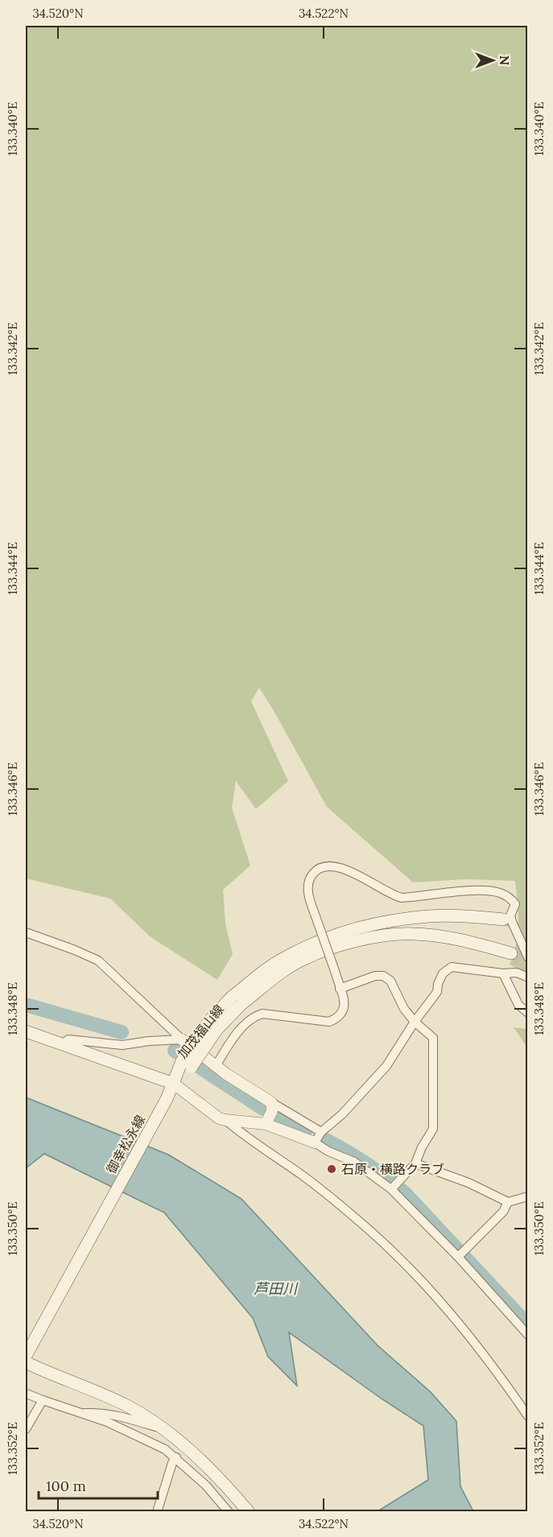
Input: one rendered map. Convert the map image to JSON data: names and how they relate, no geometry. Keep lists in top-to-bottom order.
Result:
{
  "streets": {
    "main road": ["加茂福山線", "御幸松永線"]
  },
  "crossings": [
    ["加茂福山線", "御幸松永線"]
  ],
  "water": ["芦田川"],
  "places": ["石原・横路クラブ"],
  "scale_bar": "100 m",
  "north": "right",
  "coordinates": [
    "34.520°N",
    "34.522°N",
    "133.340°E",
    "133.342°E",
    "133.344°E",
    "133.346°E",
    "133.348°E",
    "133.350°E",
    "133.352°E"
  ]
}
